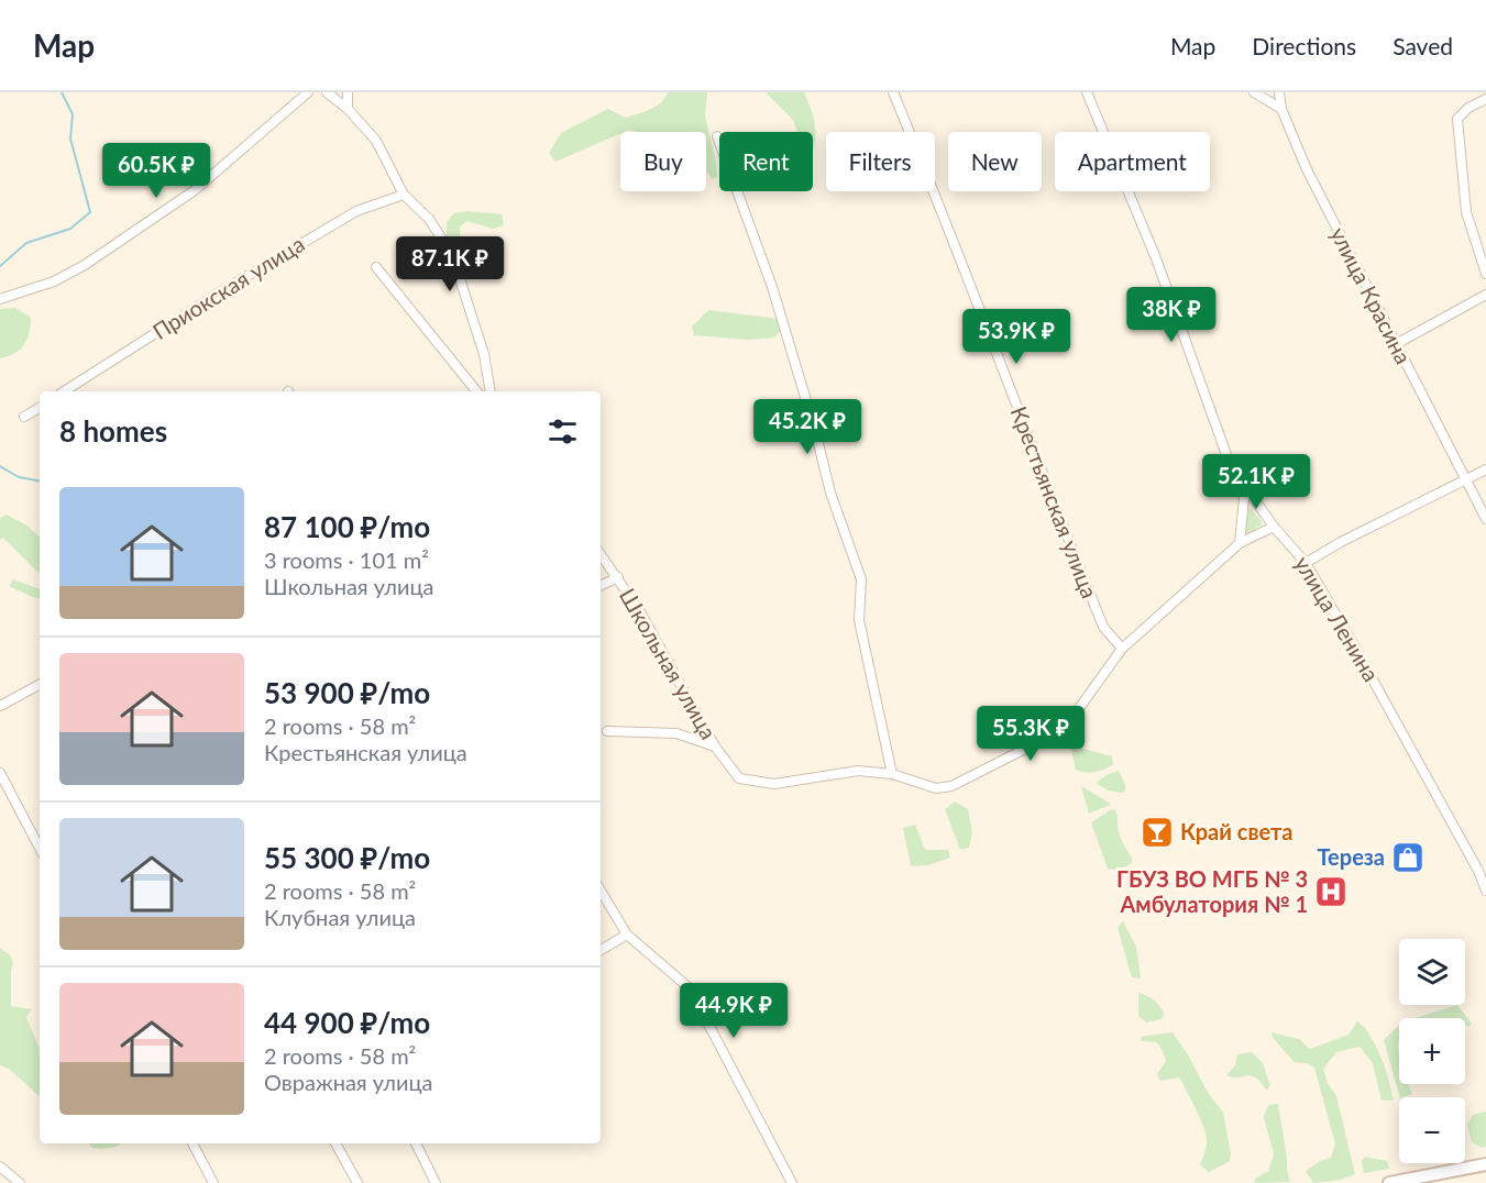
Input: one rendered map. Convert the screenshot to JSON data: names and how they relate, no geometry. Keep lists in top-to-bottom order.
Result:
{
  "streets": {
    "street": [
      "Приокская улица",
      "улица Красина",
      "Крестьянская улица",
      "улица Ленина",
      "Школьная улица"
    ]
  },
  "places": {
    "bar": ["Край света"],
    "shop": ["Тереза"],
    "hospital": ["ГБУЗ ВО МГБ № 3 Амбулатория № 1"]
  },
  "page": {
    "header": "Map",
    "nav": ["Map", "Directions", "Saved"],
    "chip": [
      "Buy",
      "Rent",
      "Filters",
      "New",
      "Apartment"
    ],
    "price": [
      "60.5K ₽",
      "87.1K ₽",
      "38K ₽",
      "53.9K ₽",
      "45.2K ₽",
      "52.1K ₽",
      "55.3K ₽",
      "44.9K ₽"
    ],
    "heading": "8 homes",
    "list": [
      {
        "name": "87 100 ₽/mo",
        "note": "3 rooms · 101 m² · Школьная улица"
      },
      {
        "name": "53 900 ₽/mo",
        "note": "2 rooms · 58 m² · Крестьянская улица"
      },
      {
        "name": "55 300 ₽/mo",
        "note": "2 rooms · 58 m² · Клубная улица"
      },
      {
        "name": "44 900 ₽/mo",
        "note": "2 rooms · 58 m² · Овражная улица"
      }
    ],
    "map_buttons": ["+", "−"]
  }
}
